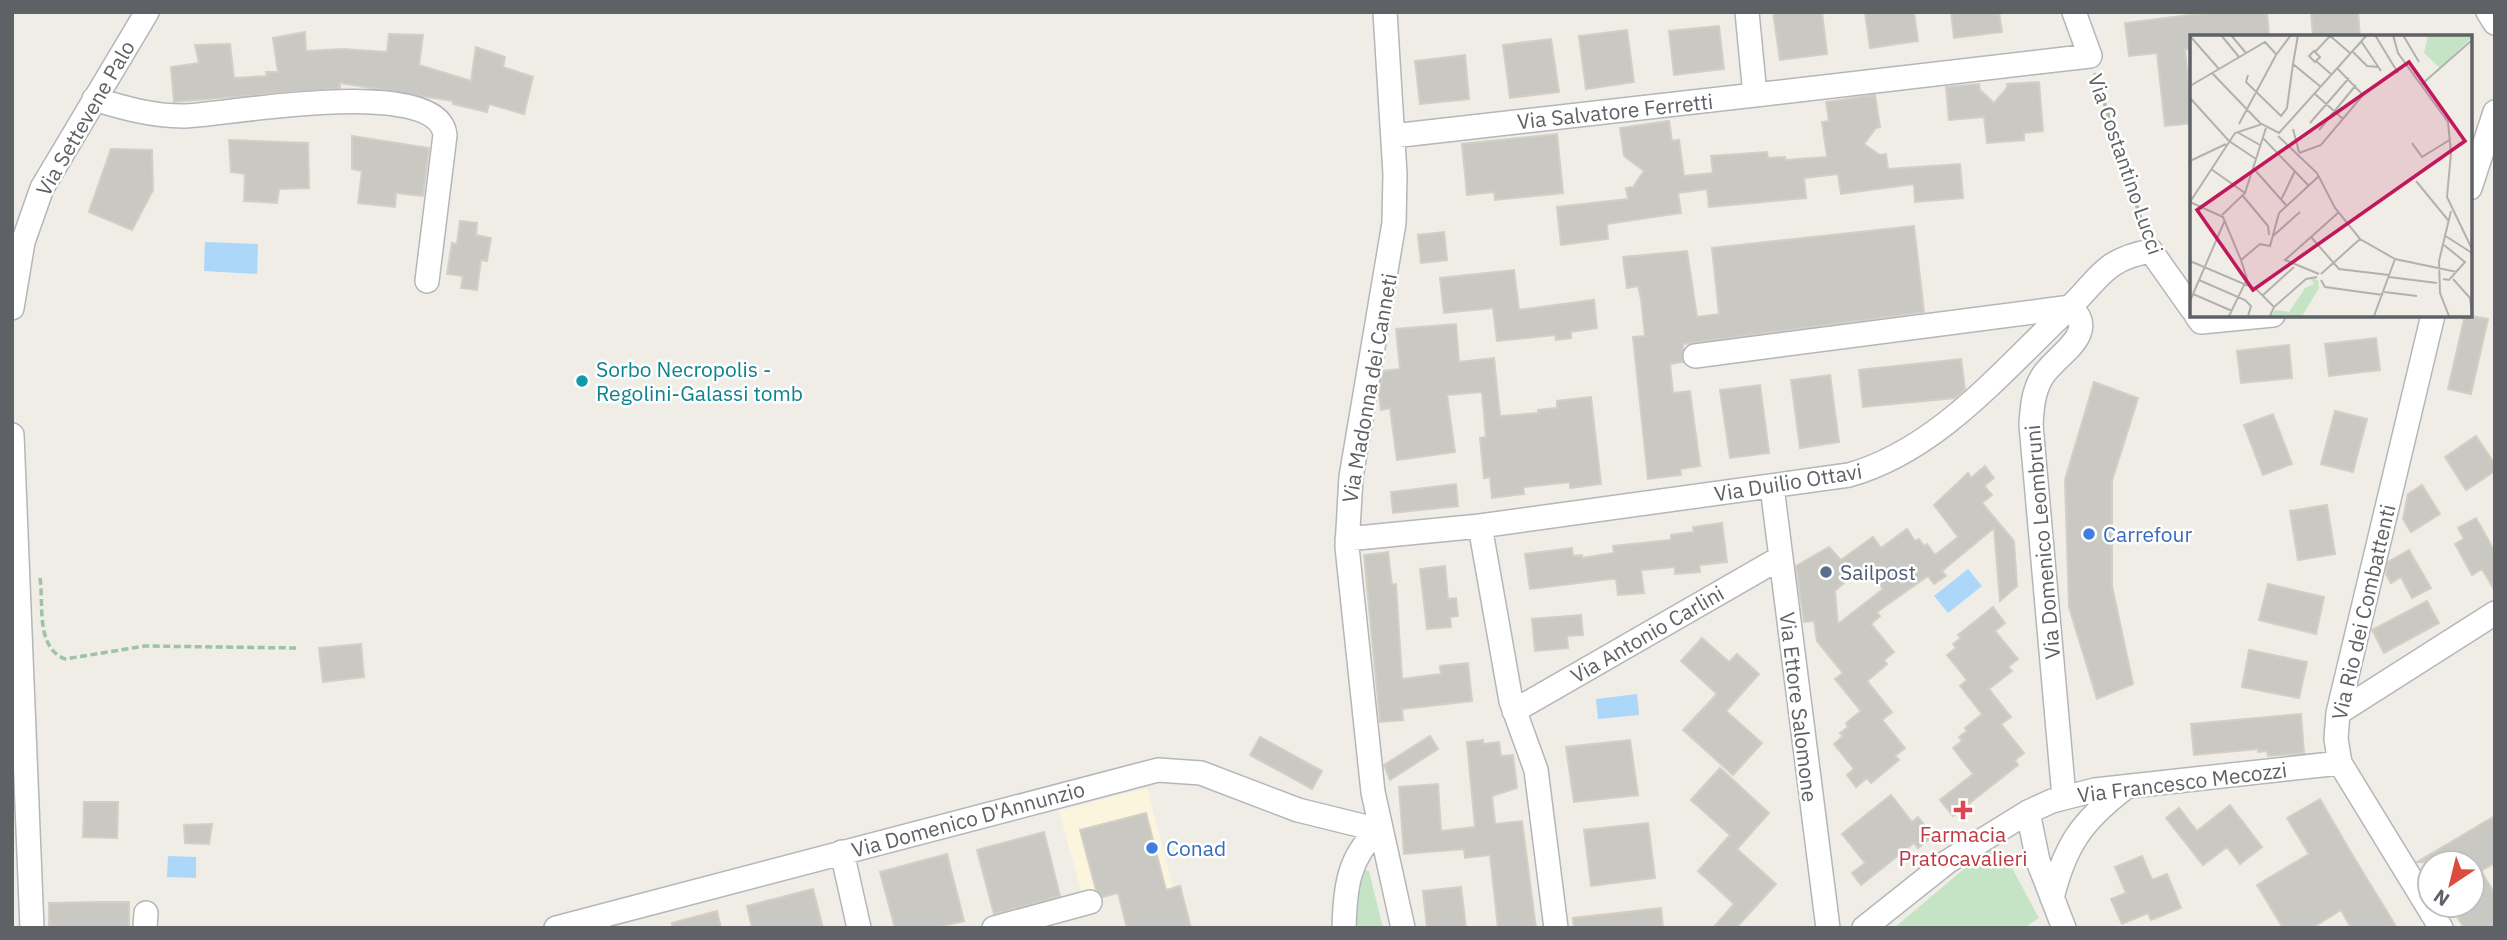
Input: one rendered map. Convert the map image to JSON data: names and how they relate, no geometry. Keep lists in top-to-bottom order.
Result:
{
  "streets": {
    "street": [
      "Via Salvatore Ferretti",
      "Via Settevene Palo",
      "Via Costantino Lucci",
      "Via Madonna dei Canneti",
      "Via Duilio Ottavi",
      "Via Domenico Leombruni",
      "Via Rio dei Combattenti",
      "Via Antonio Carlini",
      "Via Ettore Salomone",
      "Via Francesco Mecozzi",
      "Via Domenico D'Annunzio"
    ]
  },
  "crossings": [
    ["Via Salvatore Ferretti", "Via Costantino Lucci"],
    ["Via Salvatore Ferretti", "Via Madonna dei Canneti"],
    ["Via Costantino Lucci", "Via Duilio Ottavi"],
    ["Via Madonna dei Canneti", "Via Duilio Ottavi"],
    ["Via Madonna dei Canneti", "Via Domenico D'Annunzio"],
    ["Via Duilio Ottavi", "Via Domenico Leombruni"],
    ["Via Duilio Ottavi", "Via Ettore Salomone"],
    ["Via Domenico Leombruni", "Via Francesco Mecozzi"],
    ["Via Rio dei Combattenti", "Via Francesco Mecozzi"],
    ["Via Antonio Carlini", "Via Ettore Salomone"]
  ],
  "places": {
    "other": [
      "Sorbo Necropolis - Regolini-Galassi tomb",
      "Carrefour",
      "Sailpost",
      "Conad"
    ],
    "health": ["Farmacia Pratocavalieri"]
  },
  "north": "bottom left"
}
